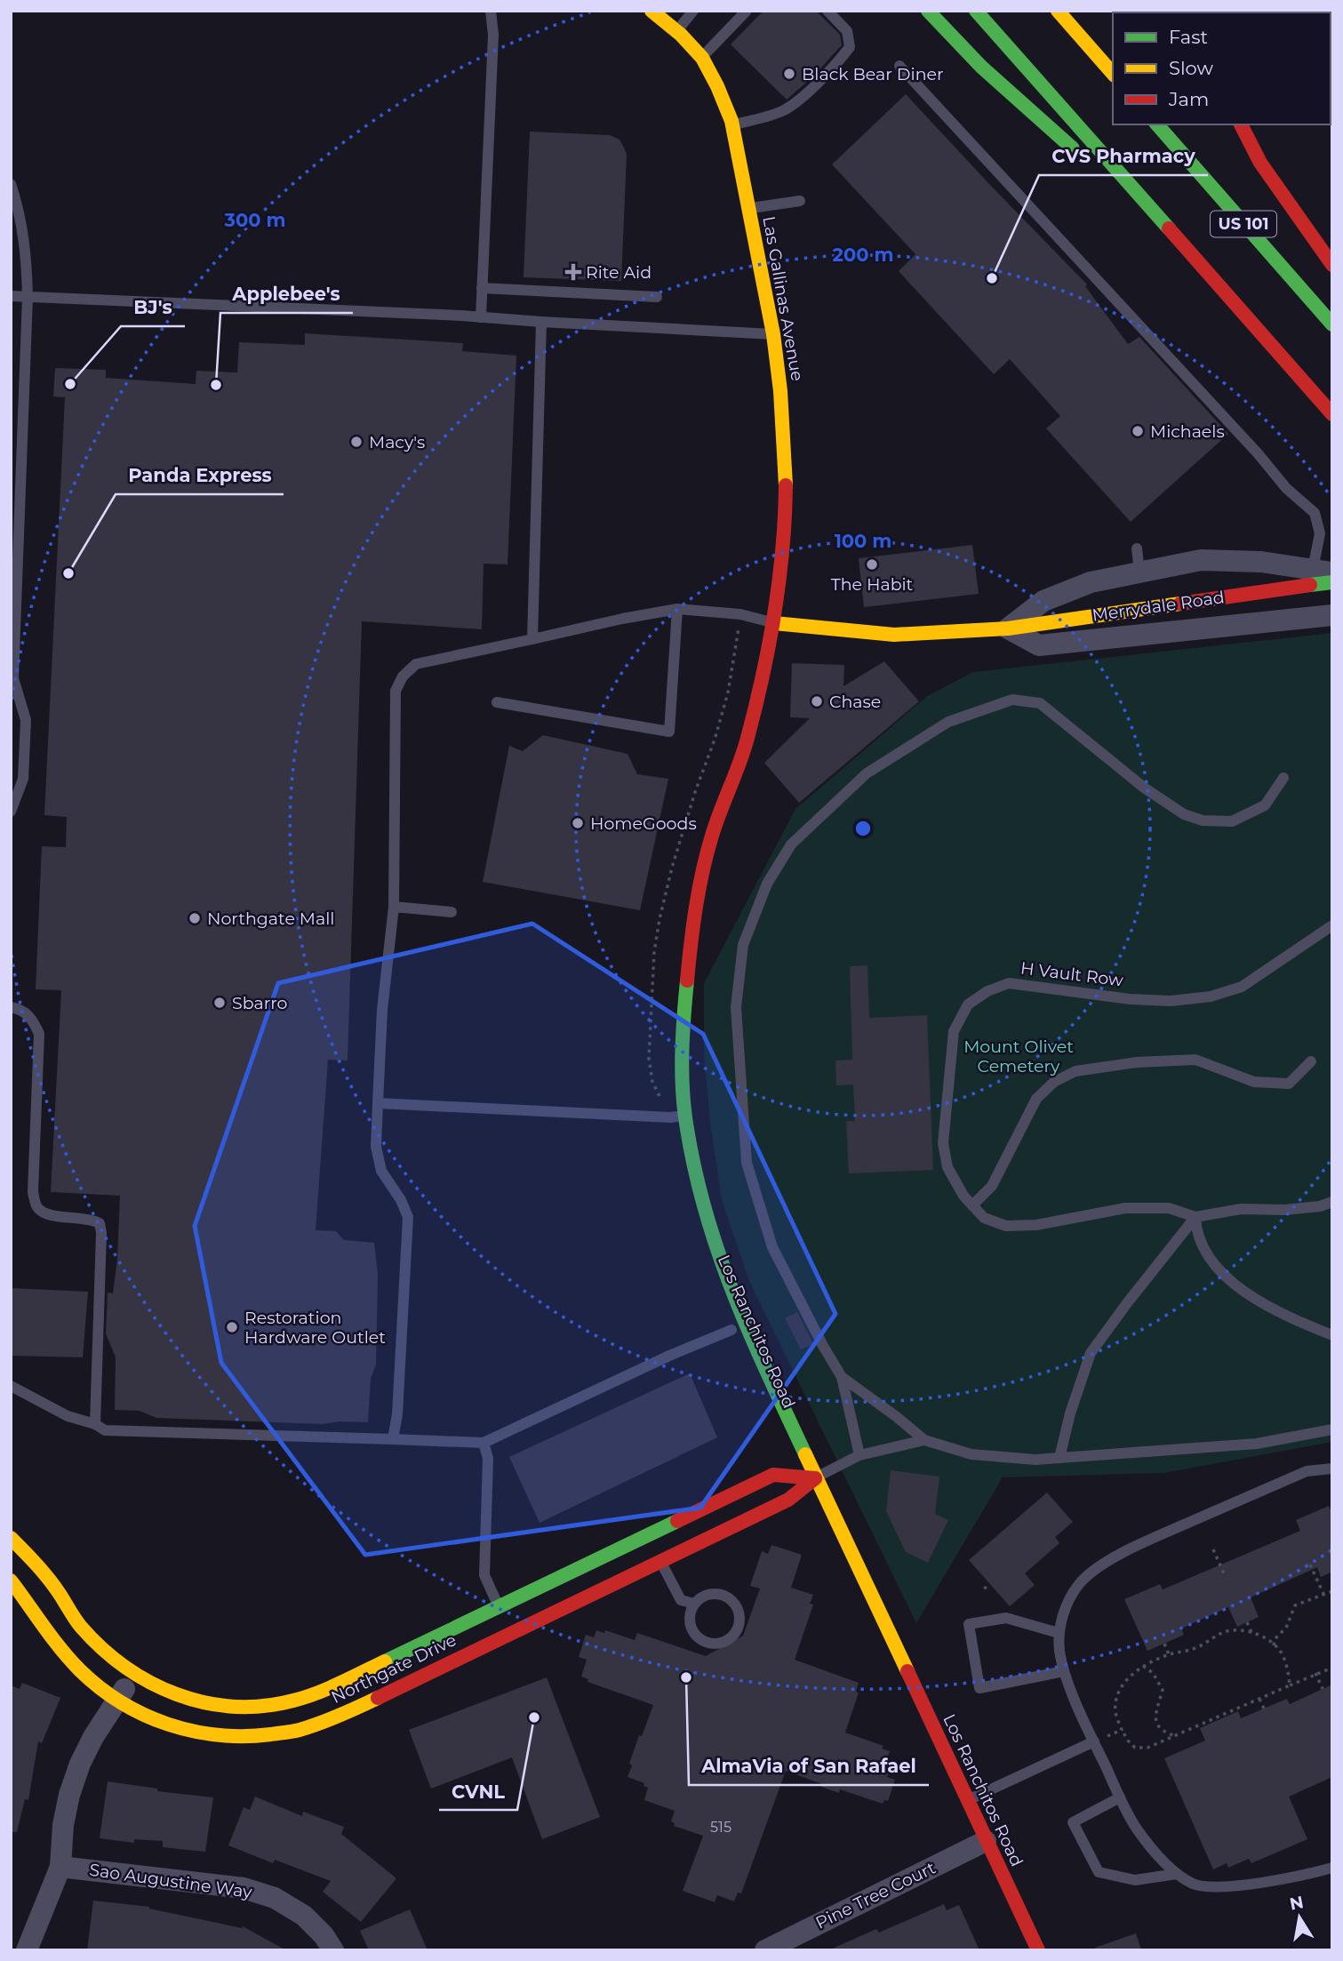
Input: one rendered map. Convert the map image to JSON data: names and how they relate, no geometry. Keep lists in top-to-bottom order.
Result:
{
  "streets": {
    "main road": [
      "US 101",
      "Las Gallinas Avenue",
      "Merrydale Road",
      "Los Ranchitos Road",
      "Northgate Drive"
    ],
    "street": ["Sao Augustine Way", "Pine Tree Court"],
    "lane": ["H Vault Row"]
  },
  "crossings": [
    ["Las Gallinas Avenue", "Merrydale Road"],
    ["Las Gallinas Avenue", "Los Ranchitos Road"],
    ["Merrydale Road", "Los Ranchitos Road"],
    ["Los Ranchitos Road", "Northgate Drive"],
    ["Los Ranchitos Road", "Pine Tree Court"]
  ],
  "parks": ["Mount Olivet Cemetery"],
  "places": {
    "other": [
      "Black Bear Diner",
      "CVS Pharmacy",
      "BJ's",
      "Applebee's",
      "Michaels",
      "Macy's",
      "The Habit",
      "Panda Express",
      "Chase",
      "HomeGoods",
      "Northgate Mall",
      "Sbarro",
      "Restoration Hardware Outlet",
      "AlmaVia of San Rafael",
      "CVNL"
    ],
    "health": ["Rite Aid"]
  },
  "house_numbers": ["515"],
  "legend": ["Fast", "Slow", "Jam"],
  "north": "top",
  "rings": ["300 m", "200 m", "100 m"]
}
